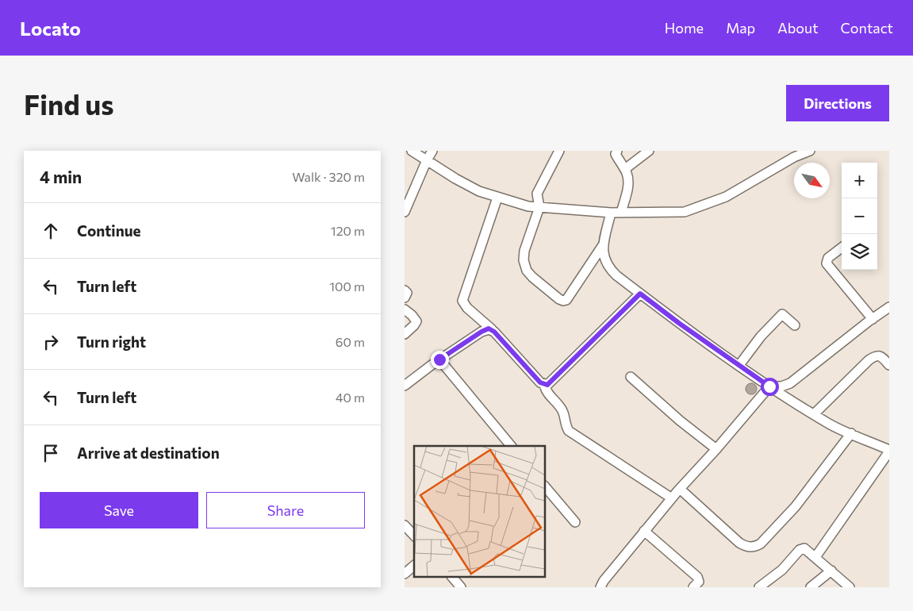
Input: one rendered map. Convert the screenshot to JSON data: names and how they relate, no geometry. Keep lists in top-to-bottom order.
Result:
{
  "north": "bottom right",
  "page": {
    "header": "Locato",
    "nav": [
      "Home",
      "Map",
      "About",
      "Contact"
    ],
    "buttons": [
      "Directions",
      ["Save", "Share"]
    ],
    "title": "Find us",
    "heading": ["4 min", "Walk · 320 m"],
    "map_buttons": ["+", "−"],
    "list": [
      ["Continue", "120 m"],
      ["Turn left", "100 m"],
      ["Turn right", "60 m"],
      ["Turn left", "40 m"],
      "Arrive at destination"
    ]
  }
}
